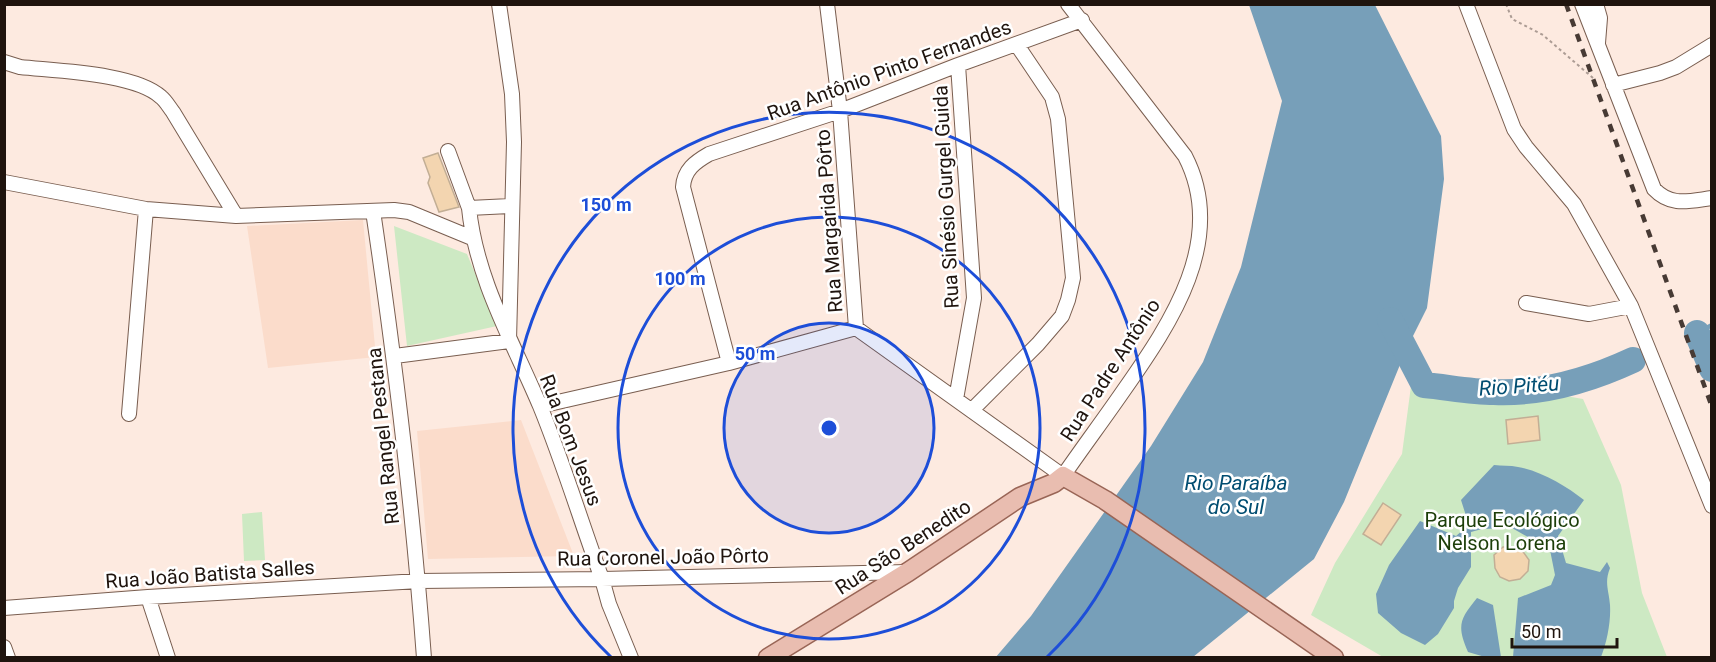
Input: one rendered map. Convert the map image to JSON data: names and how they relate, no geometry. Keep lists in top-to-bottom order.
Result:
{
  "streets": {
    "main road": ["Rua São Benedito"],
    "street": [
      "Rua Antônio Pinto Fernandes",
      "Rua Sinésio Gurgel Guida",
      "Rua Margarida Pôrto",
      "Rua Padre Antônio",
      "Rua Rangel Pestana",
      "Rua Bom Jesus",
      "Rua Coronel João Pôrto",
      "Rua João Batista Salles"
    ]
  },
  "crossings": [
    ["Rua Antônio Pinto Fernandes", "Rua Sinésio Gurgel Guida"],
    ["Rua Antônio Pinto Fernandes", "Rua Margarida Pôrto"],
    ["Rua Antônio Pinto Fernandes", "Rua Padre Antônio"],
    ["Rua Padre Antônio", "Rua São Benedito"],
    ["Rua Rangel Pestana", "Rua Coronel João Pôrto"],
    ["Rua Rangel Pestana", "Rua João Batista Salles"],
    ["Rua Bom Jesus", "Rua Coronel João Pôrto"],
    ["Rua São Benedito", "Rua Coronel João Pôrto"],
    ["Rua Coronel João Pôrto", "Rua João Batista Salles"]
  ],
  "water": ["Rio Pitéu", "Rio Paraíba do Sul"],
  "parks": ["Parque Ecológico Nelson Lorena"],
  "scale_bar": "50 m",
  "rings": ["150 m", "100 m", "50 m"]
}
